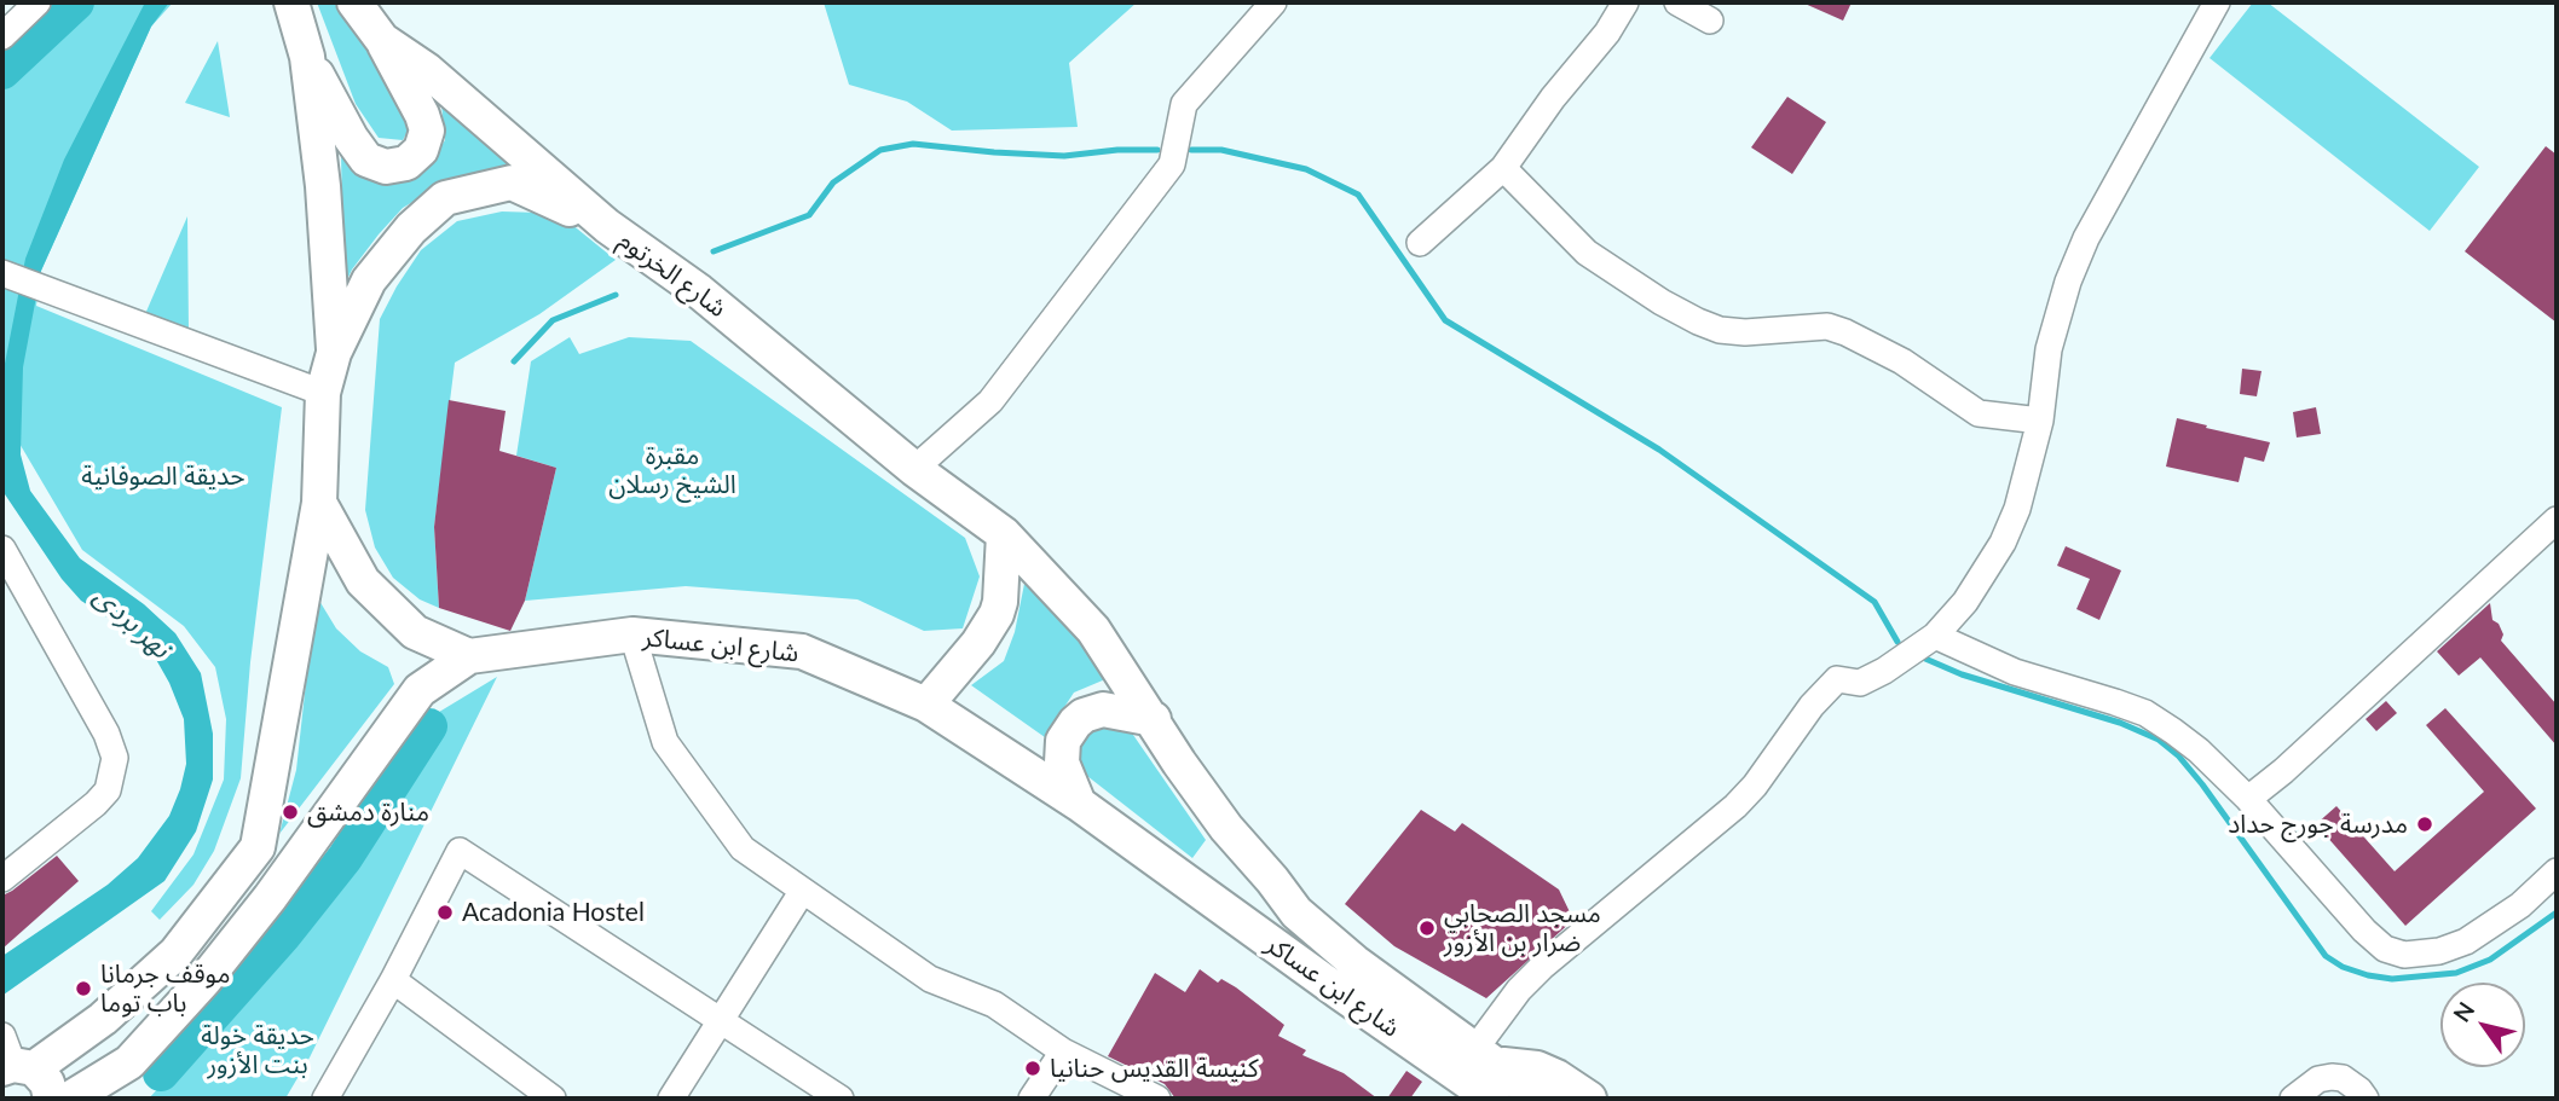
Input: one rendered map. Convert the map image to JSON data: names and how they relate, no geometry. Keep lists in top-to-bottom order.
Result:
{
  "streets": {
    "main road": ["شارع الخرتوم", "شارع ابن عساكر"]
  },
  "crossings": [
    ["شارع الخرتوم", "شارع ابن عساكر"]
  ],
  "water": ["نهر بردى"],
  "parks": ["مقبرة الشيخ رسلان", "حديقة الصوفانية", "حديقة خولة بنت الأزور"],
  "places": [
    "منارة دمشق",
    "مدرسة جورج حداد",
    "Acadonia Hostel",
    "مسجد الصحابي ضرار بن الأزور",
    "موقف جرمانا باب توما",
    "كنيسة القديس حنانيا"
  ],
  "north": "top left"
}
